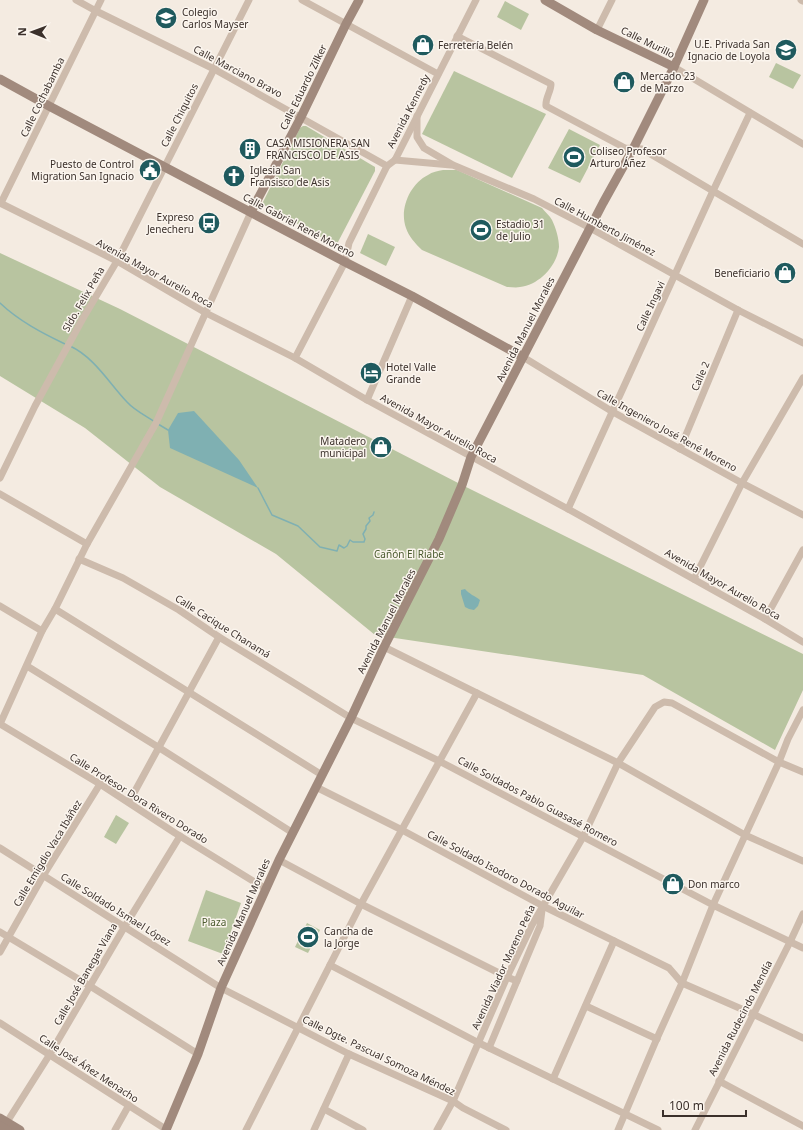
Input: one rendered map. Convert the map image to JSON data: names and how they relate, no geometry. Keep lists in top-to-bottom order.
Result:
{
  "streets": {
    "street": [
      "Calle Murillo",
      "Calle Marciano Bravo",
      "Calle Eduardo Zilker",
      "Calle Cochabamba",
      "Avenida Kennedy",
      "Calle Chiquitos",
      "Calle Gabriel René Moreno",
      "Calle Humberto Jiménez",
      "Avenida Mayor Aurelio Roca",
      "Sldo. Felix Peña",
      "Calle Ingavi",
      "Avenida Manuel Morales",
      "Calle 2",
      "Calle Ingeniero José René Moreno",
      "Calle Cacique Chanamá",
      "Calle Profesor Dora Rivero Dorado",
      "Calle Soldados Pablo Guasasé Romero",
      "Calle Emigdio Vaca Ibáñez",
      "Calle Soldado Isodoro Dorado Aguilar",
      "Calle Soldado Ismael López",
      "Avenida Viador Moreno Peña",
      "Calle José Banegas Viana",
      "Avenida Rudecindo Mendía",
      "Calle Dgte. Pascual Somoza Méndez",
      "Calle José Áñez Menacho"
    ]
  },
  "crossings": [
    ["Calle Murillo", "Calle Ingavi"],
    ["Calle Murillo", "Avenida Manuel Morales"],
    ["Calle Marciano Bravo", "Calle Eduardo Zilker"],
    ["Calle Marciano Bravo", "Calle Cochabamba"],
    ["Calle Marciano Bravo", "Avenida Kennedy"],
    ["Calle Marciano Bravo", "Calle Chiquitos"],
    ["Calle Eduardo Zilker", "Calle Gabriel René Moreno"],
    ["Calle Eduardo Zilker", "Avenida Mayor Aurelio Roca"],
    ["Calle Eduardo Zilker", "Calle Cacique Chanamá"],
    ["Calle Eduardo Zilker", "Calle Profesor Dora Rivero Dorado"],
    ["Calle Cochabamba", "Calle Gabriel René Moreno"],
    ["Calle Cochabamba", "Avenida Mayor Aurelio Roca"],
    ["Avenida Kennedy", "Calle Gabriel René Moreno"],
    ["Avenida Kennedy", "Calle Humberto Jiménez"],
    ["Avenida Kennedy", "Avenida Mayor Aurelio Roca"],
    ["Calle Chiquitos", "Calle Gabriel René Moreno"],
    ["Calle Chiquitos", "Avenida Mayor Aurelio Roca"],
    ["Calle Chiquitos", "Sldo. Felix Peña"],
    ["Calle Gabriel René Moreno", "Avenida Manuel Morales"],
    ["Calle Gabriel René Moreno", "Calle Ingeniero José René Moreno"],
    ["Calle Humberto Jiménez", "Calle Ingavi"],
    ["Calle Humberto Jiménez", "Avenida Manuel Morales"],
    ["Calle Humberto Jiménez", "Calle 2"],
    ["Avenida Mayor Aurelio Roca", "Sldo. Felix Peña"],
    ["Avenida Mayor Aurelio Roca", "Calle Ingavi"],
    ["Avenida Mayor Aurelio Roca", "Avenida Manuel Morales"],
    ["Calle Ingavi", "Calle Ingeniero José René Moreno"],
    ["Avenida Manuel Morales", "Calle Ingeniero José René Moreno"],
    ["Avenida Manuel Morales", "Calle Cacique Chanamá"],
    ["Avenida Manuel Morales", "Calle Profesor Dora Rivero Dorado"],
    ["Avenida Manuel Morales", "Calle Soldados Pablo Guasasé Romero"],
    ["Avenida Manuel Morales", "Calle Soldado Isodoro Dorado Aguilar"],
    ["Avenida Manuel Morales", "Calle Soldado Ismael López"],
    ["Avenida Manuel Morales", "Calle Dgte. Pascual Somoza Méndez"],
    ["Avenida Manuel Morales", "Calle José Áñez Menacho"],
    ["Calle 2", "Calle Ingeniero José René Moreno"],
    ["Calle Cacique Chanamá", "Calle Soldados Pablo Guasasé Romero"],
    ["Calle Profesor Dora Rivero Dorado", "Calle Emigdio Vaca Ibáñez"],
    ["Calle Profesor Dora Rivero Dorado", "Calle José Banegas Viana"],
    ["Calle Soldados Pablo Guasasé Romero", "Avenida Rudecindo Mendía"],
    ["Calle Emigdio Vaca Ibáñez", "Calle Soldado Ismael López"],
    ["Calle Soldado Isodoro Dorado Aguilar", "Avenida Viador Moreno Peña"],
    ["Calle Soldado Ismael López", "Calle José Banegas Viana"],
    ["Calle Soldado Ismael López", "Calle Dgte. Pascual Somoza Méndez"],
    ["Avenida Viador Moreno Peña", "Calle Dgte. Pascual Somoza Méndez"],
    ["Calle José Banegas Viana", "Calle José Áñez Menacho"]
  ],
  "parks": ["Cañón El Riabe", "Plaza"],
  "places": {
    "school or university": ["Colegio Carlos Mayser", "U.E. Privada San Ignacio de Loyola"],
    "shop": [
      "Ferretería Belén",
      "Mercado 23 de Marzo",
      "Beneficiario",
      "Matadero municipal",
      "Don marco"
    ],
    "building": ["CASA MISIONERA SAN FRANCISCO DE ASIS"],
    "sports": ["Coliseo Profesor Arturo Áñez", "Estadio 31 de Julio", "Cancha de la Jorge"],
    "public building": ["Puesto de Control Migration San Ignacio"],
    "church": ["Iglesia San Fransisco de Asis"],
    "bus stop": ["Expreso Jenecheru"],
    "hotel": ["Hotel Valle Grande"]
  },
  "scale_bar": "100 m",
  "north": "left"
}
